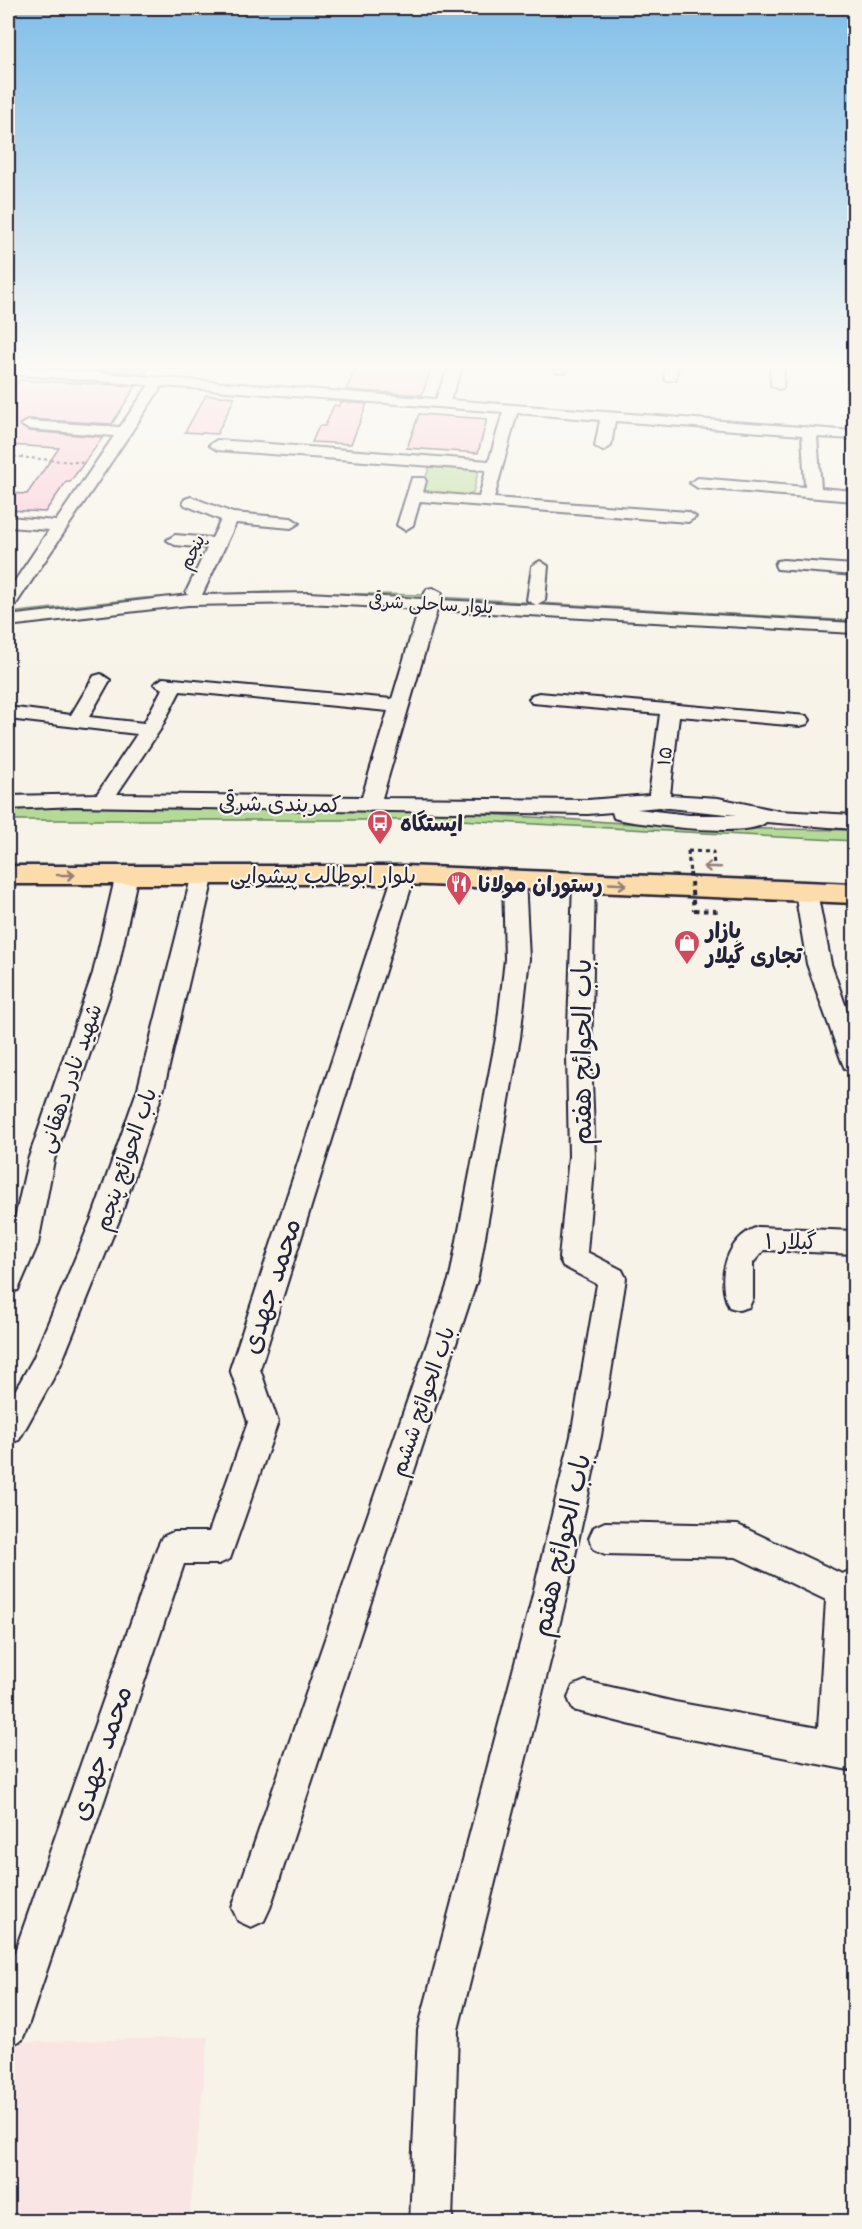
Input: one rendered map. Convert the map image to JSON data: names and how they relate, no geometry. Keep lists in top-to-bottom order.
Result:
{
  "streets": {
    "highway": ["بلوار ابوطالب پیشوایی"],
    "street": [
      "پنجم",
      "بلوار ساحلی شرقی",
      "۱۵",
      "کمربندی شرقی",
      "باب الحوائج هفتم",
      "شهید نادر دهقانی",
      "باب الحوائج پنجم",
      "گیلار ۱",
      "محمد جهدی",
      "باب الحوائج ششم"
    ]
  },
  "crossings": [
    ["پنجم", "بلوار ساحلی شرقی"],
    ["۱۵", "کمربندی شرقی"],
    ["بلوار ابوطالب پیشوایی", "باب الحوائج هفتم"],
    ["بلوار ابوطالب پیشوایی", "شهید نادر دهقانی"],
    ["بلوار ابوطالب پیشوایی", "باب الحوائج پنجم"],
    ["بلوار ابوطالب پیشوایی", "محمد جهدی"],
    ["بلوار ابوطالب پیشوایی", "باب الحوائج ششم"]
  ],
  "places": {
    "bus stop": ["ایستگاه"],
    "restaurant": ["رستوران مولانا"],
    "shop": ["بازار تجاری گیلار"]
  }
}
